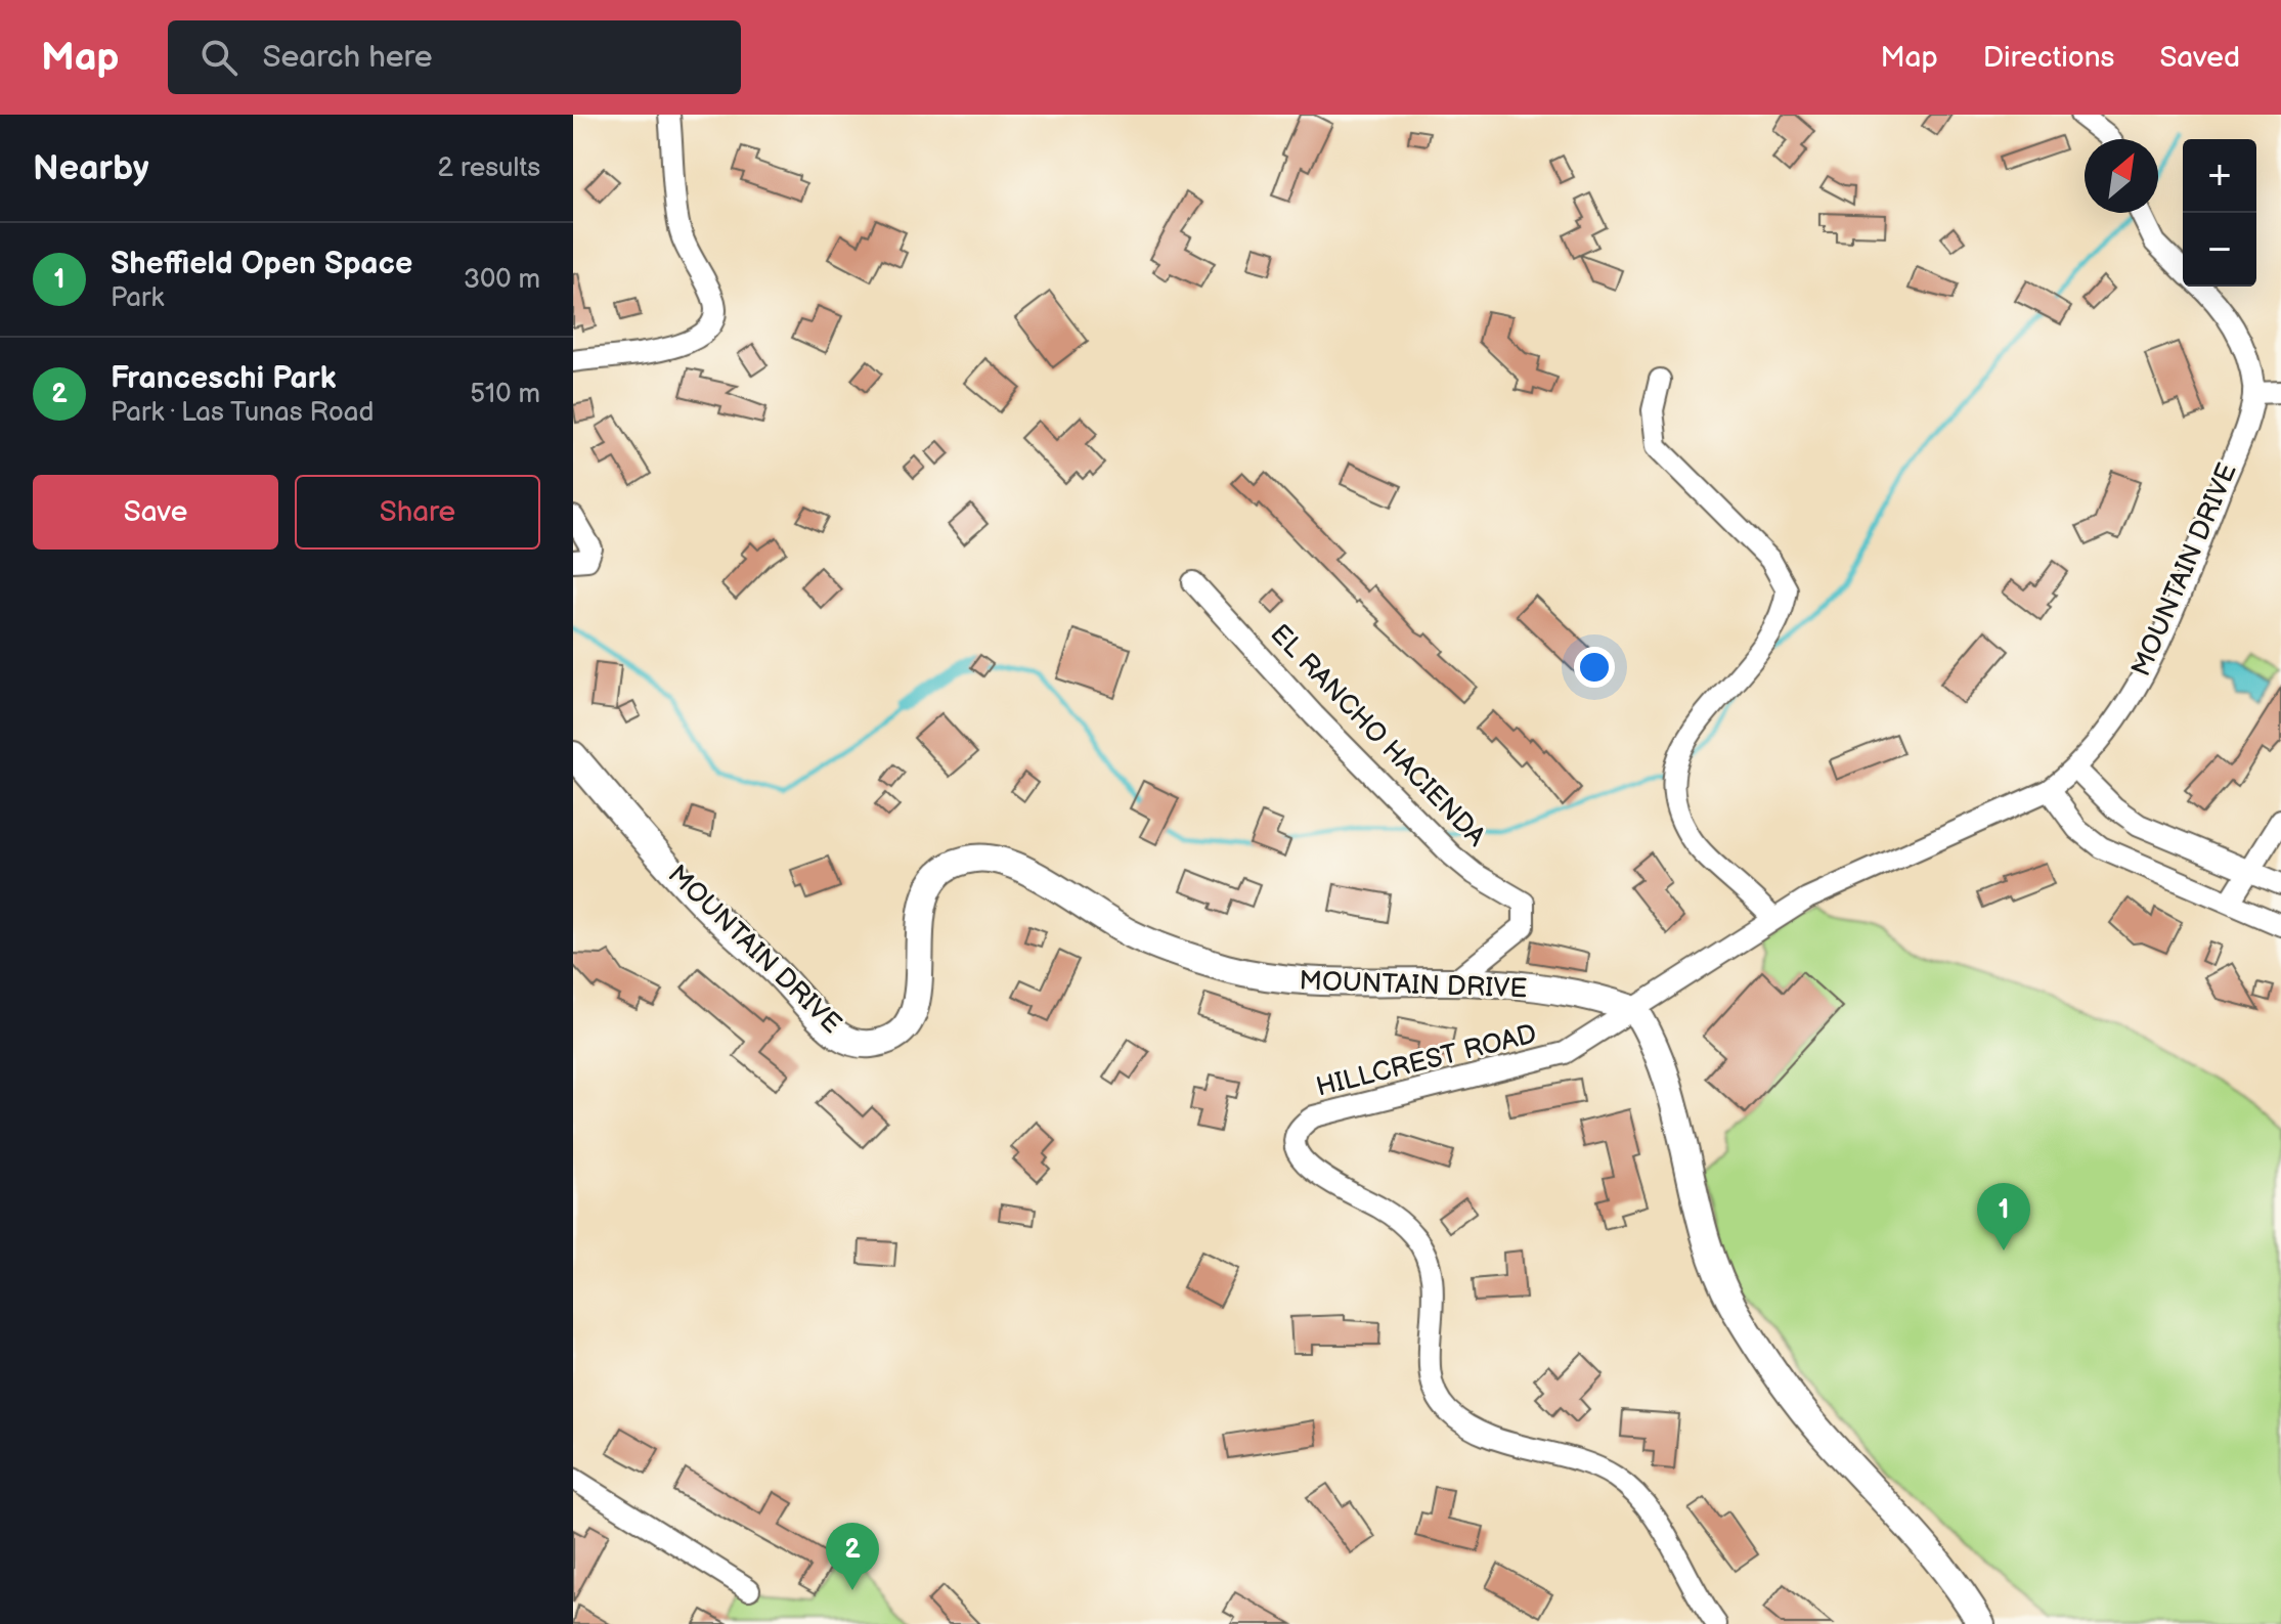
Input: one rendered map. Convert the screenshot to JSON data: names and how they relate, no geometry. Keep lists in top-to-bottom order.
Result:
{
  "streets": {
    "main road": ["MOUNTAIN DRIVE"],
    "street": ["EL RANCHO HACIENDA", "HILLCREST ROAD"]
  },
  "crossings": [
    ["MOUNTAIN DRIVE", "EL RANCHO HACIENDA"],
    ["MOUNTAIN DRIVE", "HILLCREST ROAD"]
  ],
  "north": "top right",
  "page": {
    "header": "Map",
    "search": "Search here",
    "nav": ["Map", "Directions", "Saved"],
    "heading": ["Nearby", "2 results"],
    "map_buttons": ["+", "−"],
    "list": [
      {
        "mark": "1",
        "name": "Sheffield Open Space",
        "note": "Park",
        "value": "300 m"
      },
      {
        "mark": "2",
        "name": "Franceschi Park",
        "note": "Park · Las Tunas Road",
        "value": "510 m"
      }
    ],
    "buttons": ["Save", "Share"],
    "pins": ["1", "2"]
  }
}
